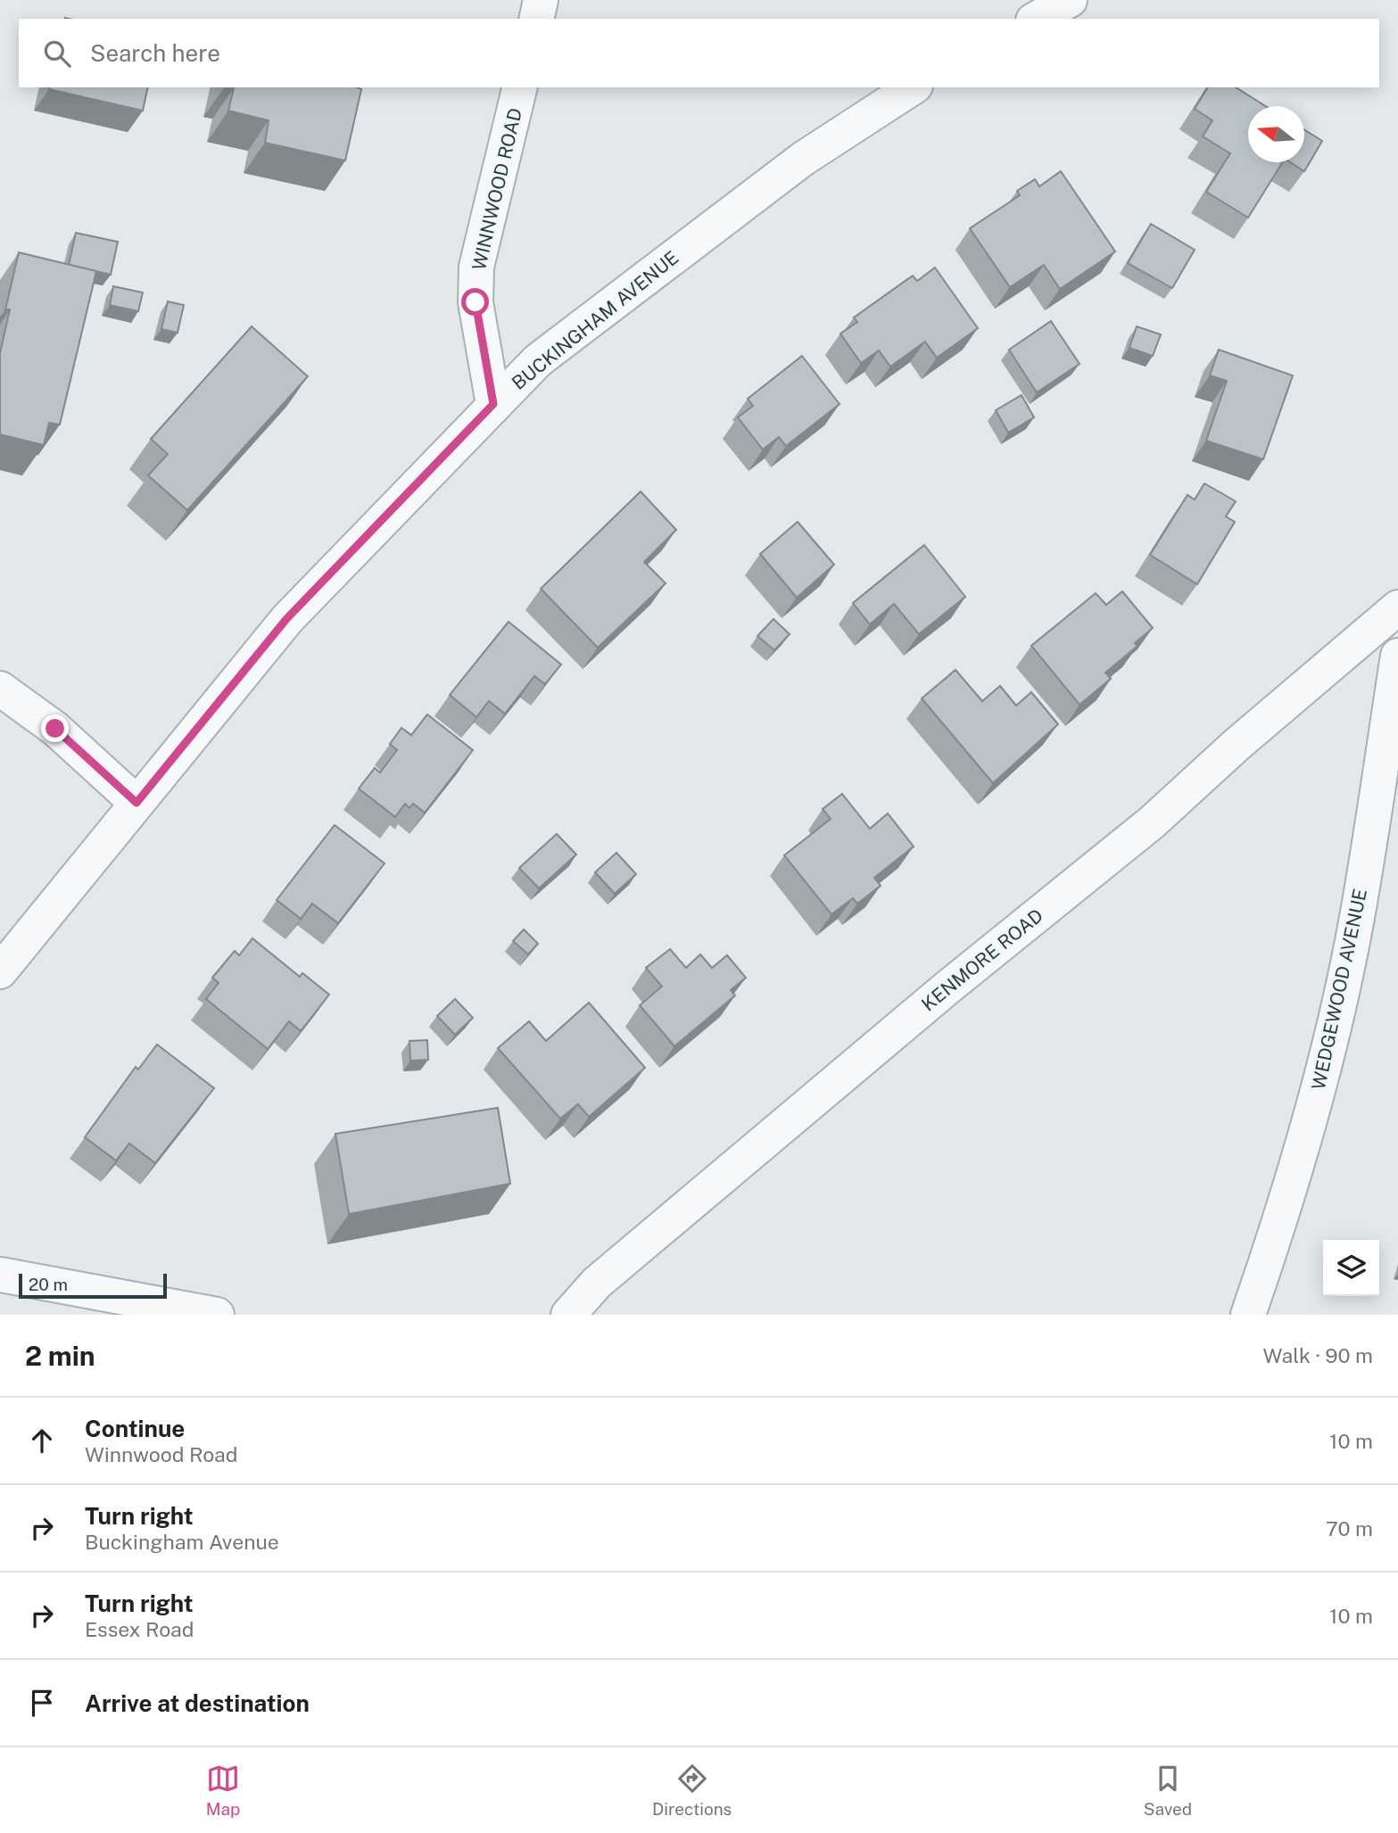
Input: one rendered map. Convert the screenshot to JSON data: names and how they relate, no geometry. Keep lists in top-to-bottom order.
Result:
{
  "streets": {
    "street": [
      "WINNWOOD ROAD",
      "BUCKINGHAM AVENUE",
      "KENMORE ROAD",
      "WEDGEWOOD AVENUE"
    ]
  },
  "crossings": [
    ["WINNWOOD ROAD", "BUCKINGHAM AVENUE"]
  ],
  "scale_bar": "20 m",
  "north": "left",
  "page": {
    "search": "Search here",
    "scale": "20 m",
    "heading": ["2 min", "Walk · 90 m"],
    "list": [
      ["Continue", "Winnwood Road", "10 m"],
      ["Turn right", "Buckingham Avenue", "70 m"],
      ["Turn right", "Essex Road", "10 m"],
      "Arrive at destination"
    ],
    "nav": ["Map", "Directions", "Saved"]
  }
}
